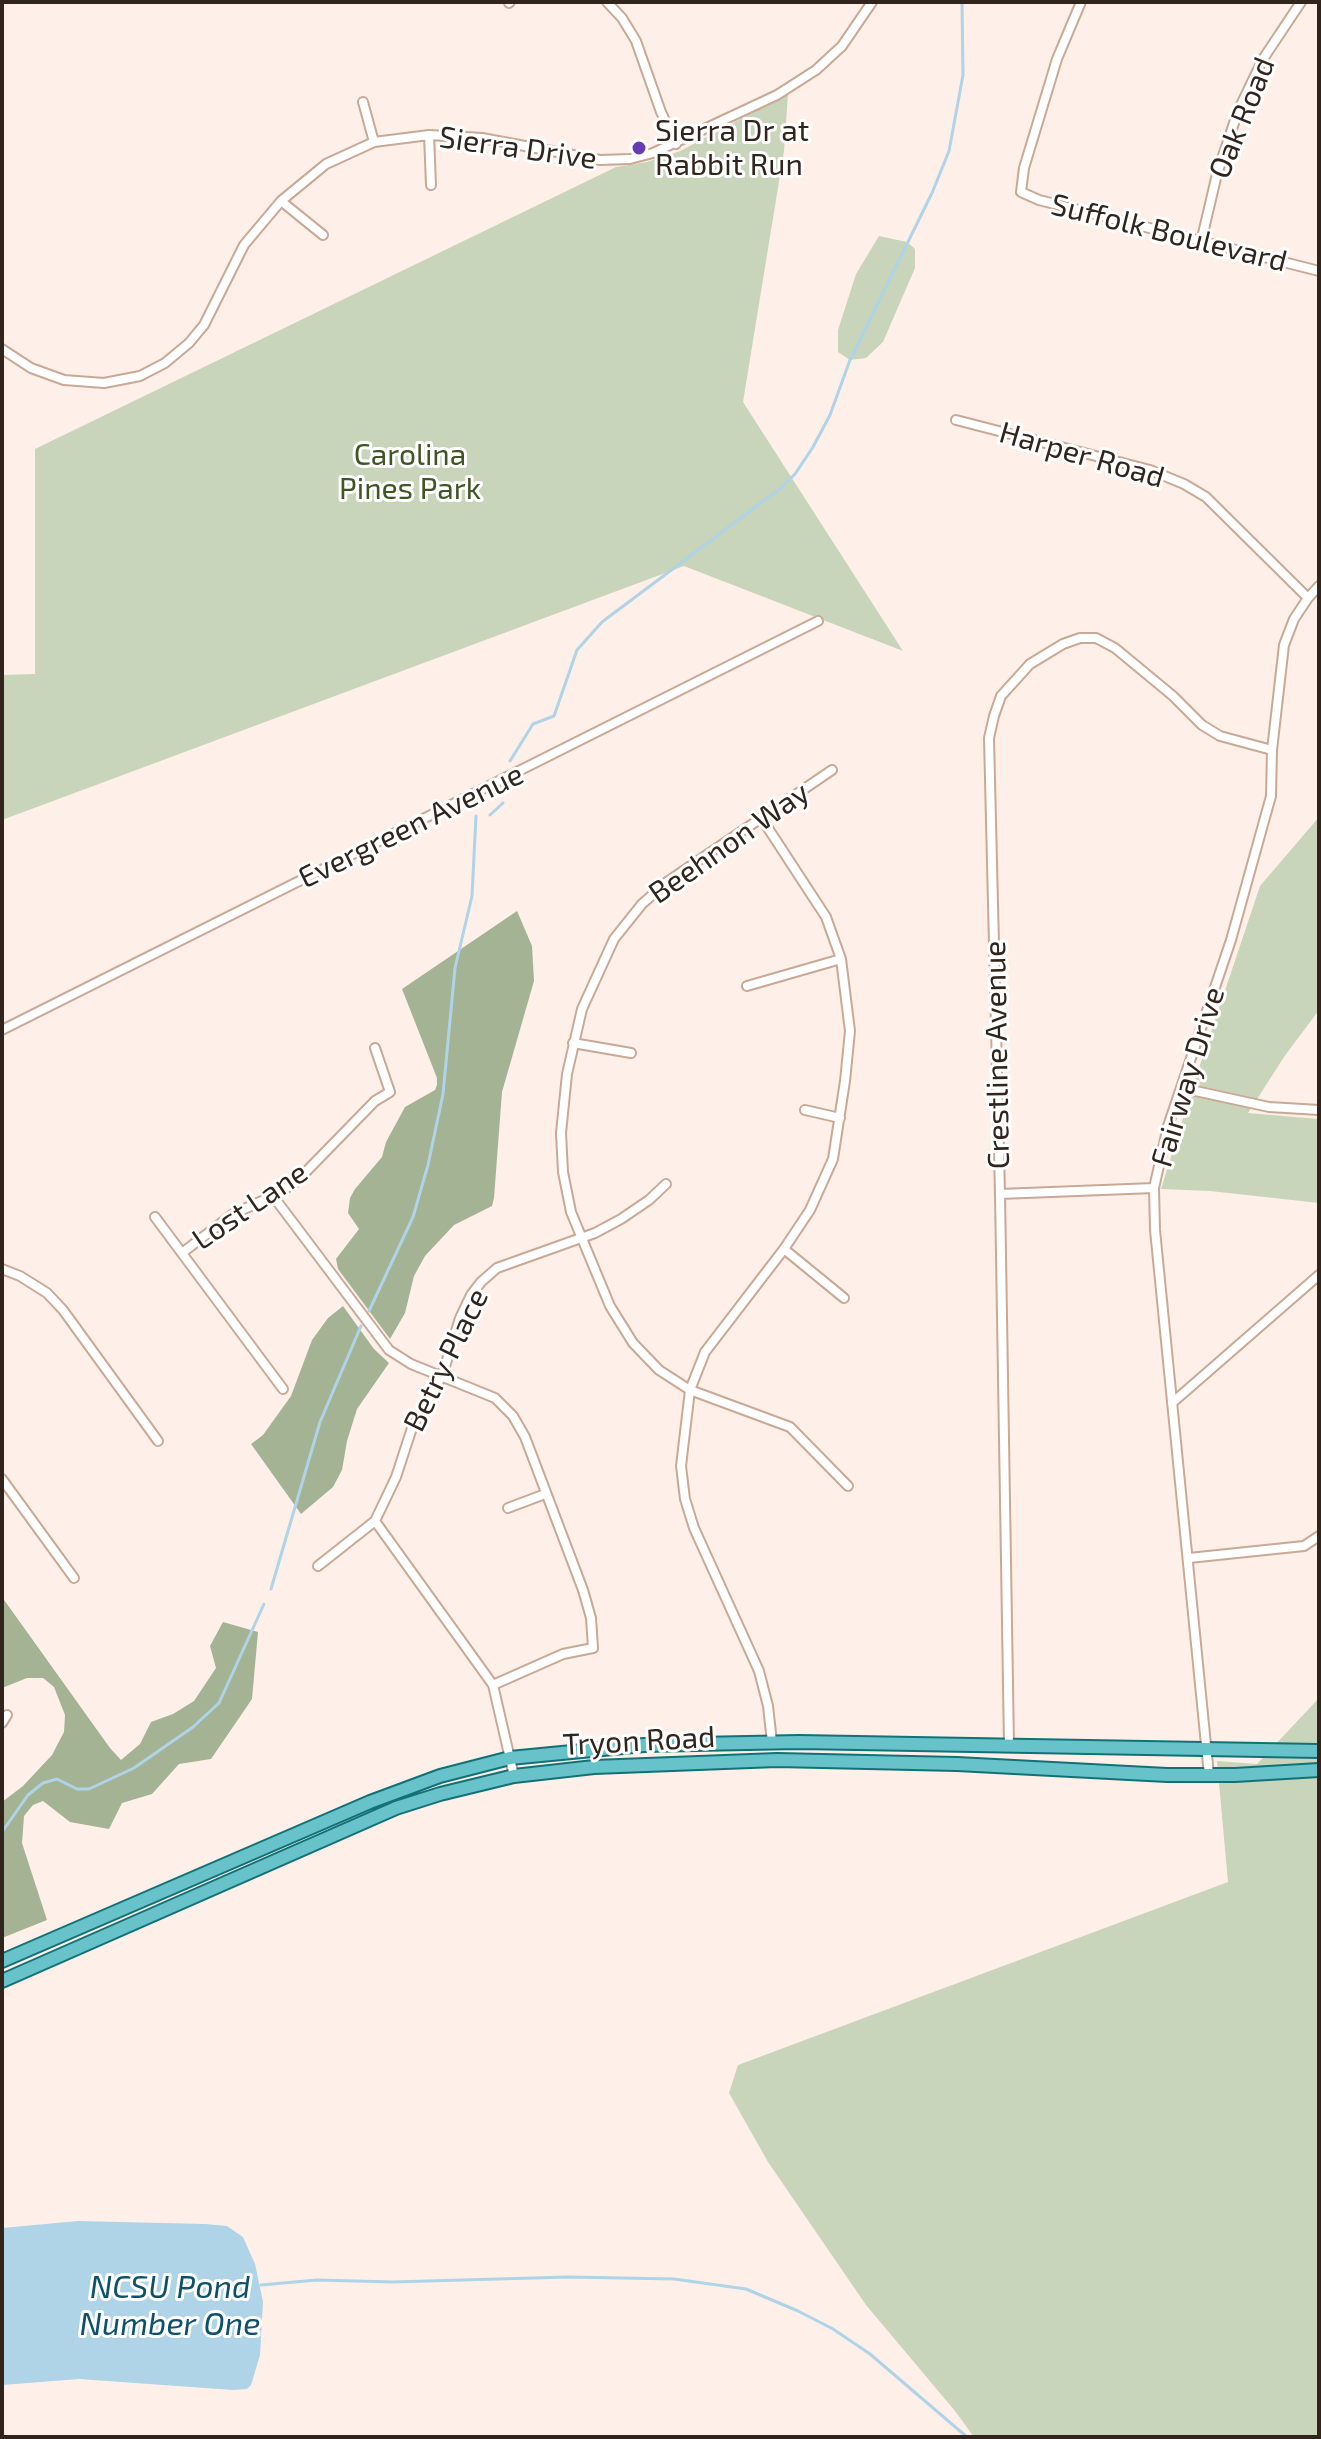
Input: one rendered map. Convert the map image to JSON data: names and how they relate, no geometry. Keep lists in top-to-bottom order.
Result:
{
  "streets": {
    "main road": ["Tryon Road"],
    "street": [
      "Oak Road",
      "Sierra Drive",
      "Suffolk Boulevard",
      "Harper Road",
      "Evergreen Avenue",
      "Beehnon Way",
      "Crestline Avenue",
      "Fairway Drive",
      "Lost Lane",
      "Betry Place"
    ]
  },
  "crossings": [
    ["Oak Road", "Suffolk Boulevard"],
    ["Harper Road", "Fairway Drive"],
    ["Beehnon Way", "Betry Place"],
    ["Crestline Avenue", "Fairway Drive"],
    ["Crestline Avenue", "Tryon Road"],
    ["Fairway Drive", "Tryon Road"]
  ],
  "water": ["NCSU Pond Number One"],
  "parks": ["Carolina Pines Park"],
  "places": ["Sierra Dr at Rabbit Run"]
}
